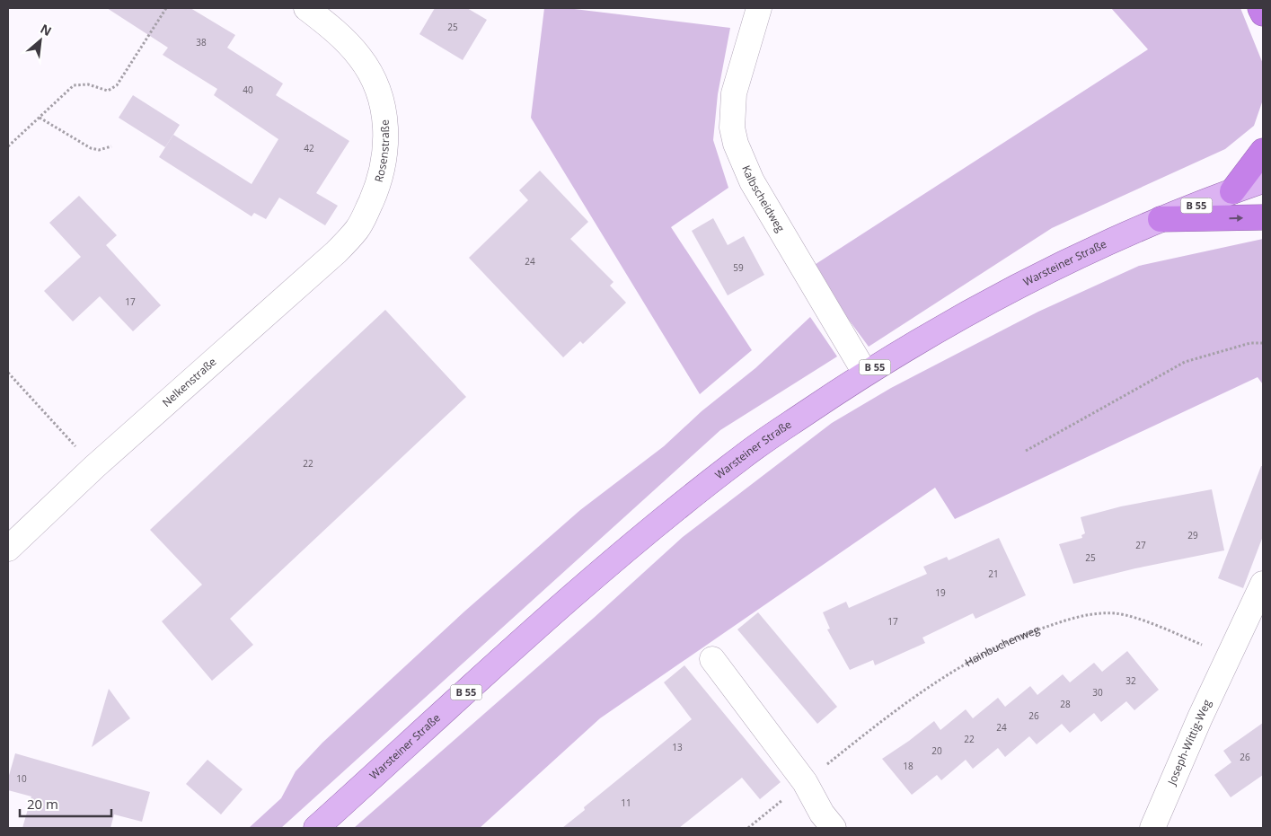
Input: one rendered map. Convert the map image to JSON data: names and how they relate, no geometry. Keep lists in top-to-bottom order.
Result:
{
  "streets": {
    "main road": ["B 55", "Warsteiner Straße"],
    "street": [
      "Rosenstraße",
      "Kalbscheidweg",
      "Nelkenstraße",
      "Joseph-Wittig-Weg"
    ],
    "path": ["Hainbuchenweg"]
  },
  "crossings": [
    ["Rosenstraße", "Nelkenstraße"],
    ["Kalbscheidweg", "Warsteiner Straße"],
    ["Hainbuchenweg", "Joseph-Wittig-Weg"]
  ],
  "house_numbers": [
    "25",
    "38",
    "40",
    "42",
    "24",
    "59",
    "17",
    "22",
    "29",
    "27",
    "25",
    "21",
    "19",
    "17",
    "32",
    "30",
    "28",
    "26",
    "24",
    "22",
    "13",
    "20",
    "26",
    "18",
    "10",
    "11"
  ],
  "scale_bar": "20 m",
  "north": "top right"
}
